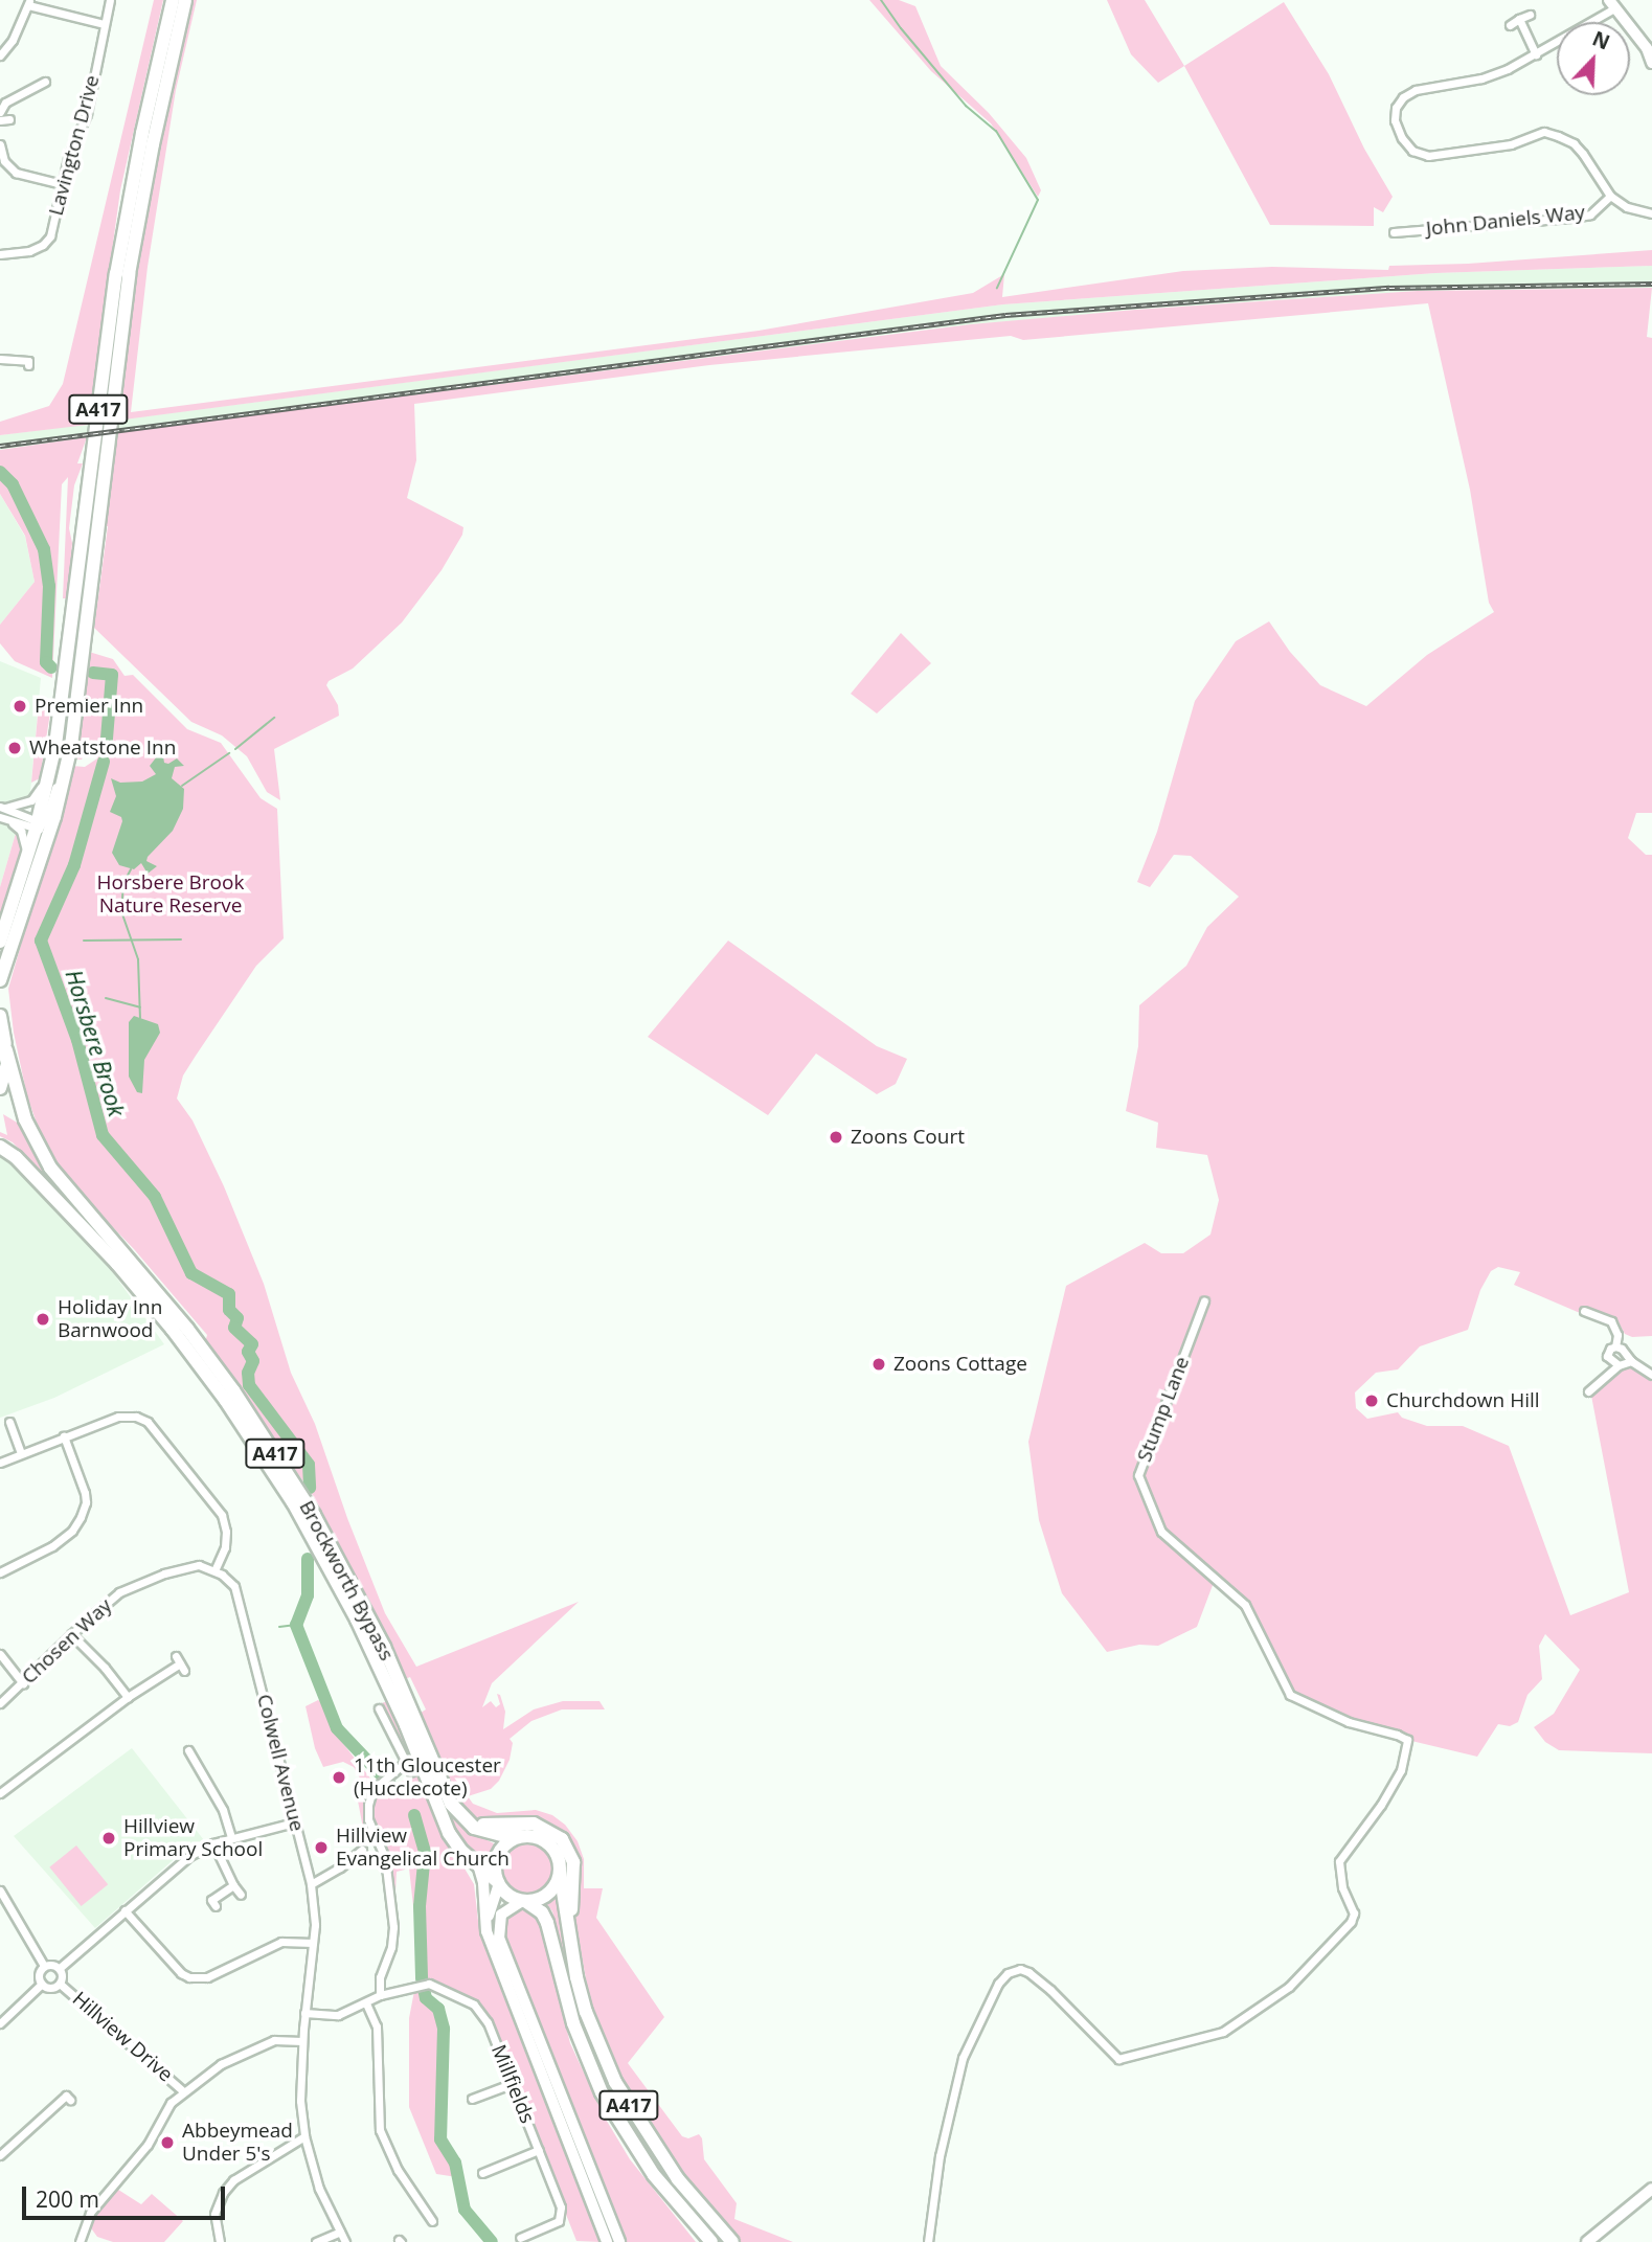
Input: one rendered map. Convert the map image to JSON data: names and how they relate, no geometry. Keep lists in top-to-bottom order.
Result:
{
  "streets": {
    "highway": ["A417", "Brockworth Bypass"],
    "street": [
      "Lavington Drive",
      "John Daniels Way",
      "Stump Lane",
      "Chosen Way",
      "Colwell Avenue",
      "Hillview Drive",
      "Millfields"
    ]
  },
  "crossings": [
    ["A417", "Brockworth Bypass"],
    ["Chosen Way", "Colwell Avenue"],
    ["Colwell Avenue", "Millfields"]
  ],
  "water": ["Horsbere Brook"],
  "parks": ["Horsbere Brook Nature Reserve"],
  "places": [
    "Premier Inn",
    "Wheatstone Inn",
    "Zoons Court",
    "Holiday Inn Barnwood",
    "Zoons Cottage",
    "Churchdown Hill",
    "11th Gloucester (Hucclecote)",
    "Hillview Primary School",
    "Hillview Evangelical Church",
    "Abbeymead Under 5's"
  ],
  "scale_bar": "200 m",
  "north": "top right"
}
